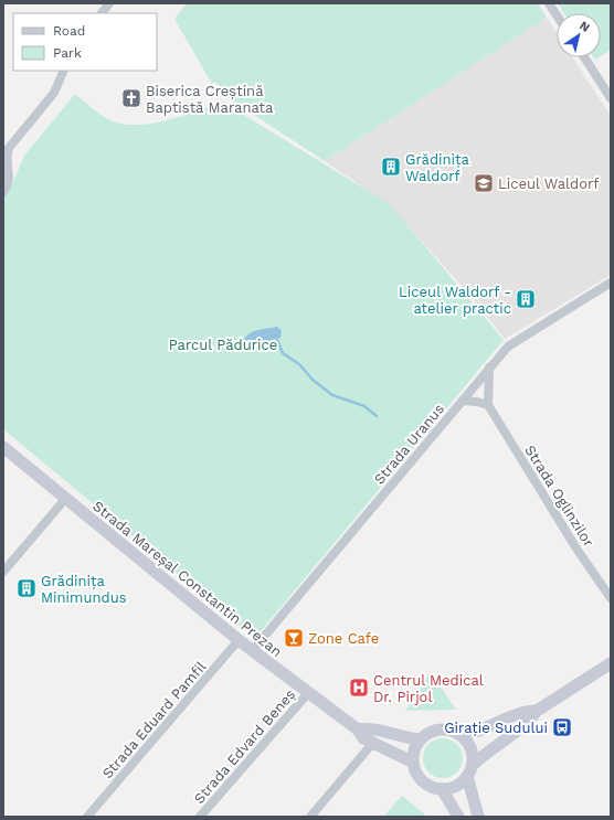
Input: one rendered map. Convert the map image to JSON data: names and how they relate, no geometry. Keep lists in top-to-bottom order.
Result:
{
  "streets": {
    "main road": ["Strada Mareșal Constantin Prezan"],
    "street": [
      "Strada Uranus",
      "Strada Oglinzilor",
      "Strada Eduard Pamfil",
      "Strada Edvard Beneș"
    ]
  },
  "crossings": [
    ["Strada Uranus", "Strada Mareșal Constantin Prezan"],
    ["Strada Mareșal Constantin Prezan", "Strada Eduard Pamfil"],
    ["Strada Mareșal Constantin Prezan", "Strada Edvard Beneș"]
  ],
  "parks": ["Parcul Pădurice"],
  "places": {
    "church": ["Biserica Creștină Baptistă Maranata"],
    "building": ["Grădinița Waldorf", "Liceul Waldorf - atelier practic", "Grădinița Minimundus"],
    "school or university": ["Liceul Waldorf"],
    "bar": ["Zone Cafe"],
    "hospital": ["Centrul Medical Dr. Pirjol"],
    "bus stop": ["Girație Sudului"]
  },
  "legend": ["Road", "Park"],
  "north": "top right"
}
